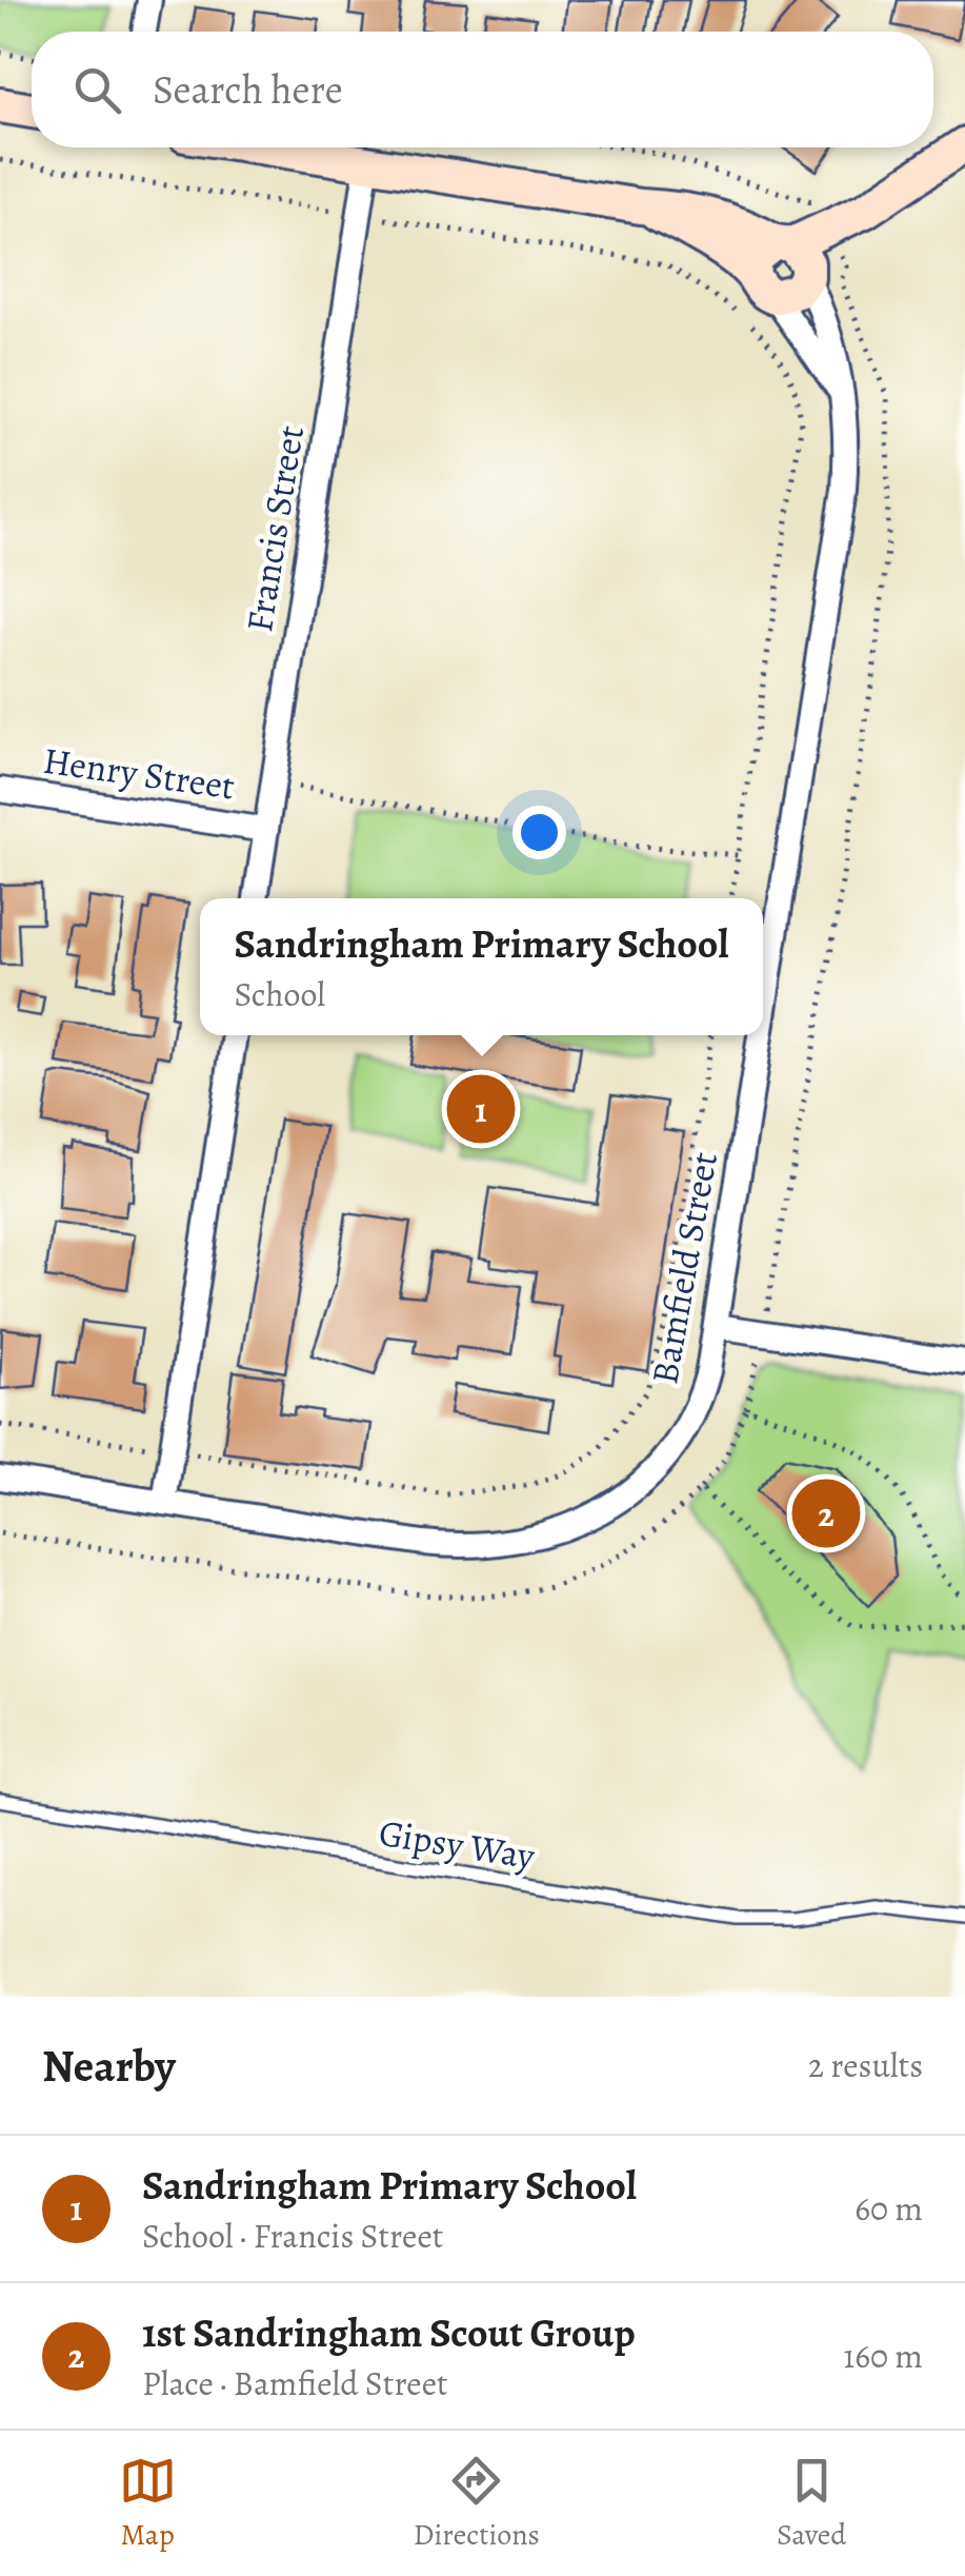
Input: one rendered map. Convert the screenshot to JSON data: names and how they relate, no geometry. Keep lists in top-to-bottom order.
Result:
{
  "streets": {
    "street": ["Francis Street", "Henry Street", "Bamfield Street"],
    "lane": ["Gipsy Way"]
  },
  "crossings": [
    ["Francis Street", "Henry Street"]
  ],
  "page": {
    "search": "Search here",
    "popup": ["Sandringham Primary School", "School"],
    "pins": ["1", "2"],
    "heading": ["Nearby", "2 results"],
    "list": [
      {
        "mark": "1",
        "name": "Sandringham Primary School",
        "note": "School · Francis Street",
        "value": "60 m"
      },
      {
        "mark": "2",
        "name": "1st Sandringham Scout Group",
        "note": "Place · Bamfield Street",
        "value": "160 m"
      }
    ],
    "nav": ["Map", "Directions", "Saved"]
  }
}
